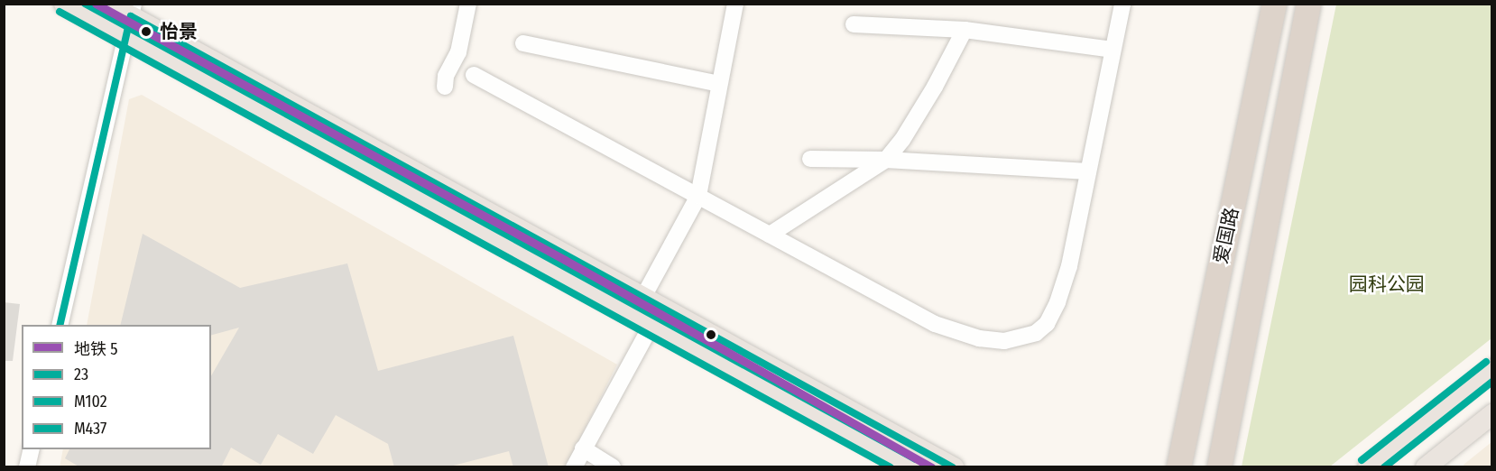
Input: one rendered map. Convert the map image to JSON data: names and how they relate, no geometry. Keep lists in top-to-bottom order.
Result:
{
  "streets": {
    "highway": ["爱国路"]
  },
  "parks": ["园科公园"],
  "places": ["怡景"],
  "lines": [
    "metro line 5",
    "transit line M437",
    "transit line M102",
    "transit line 23"
  ],
  "legend": [
    "地铁 5",
    "23",
    "M102",
    "M437"
  ]
}
